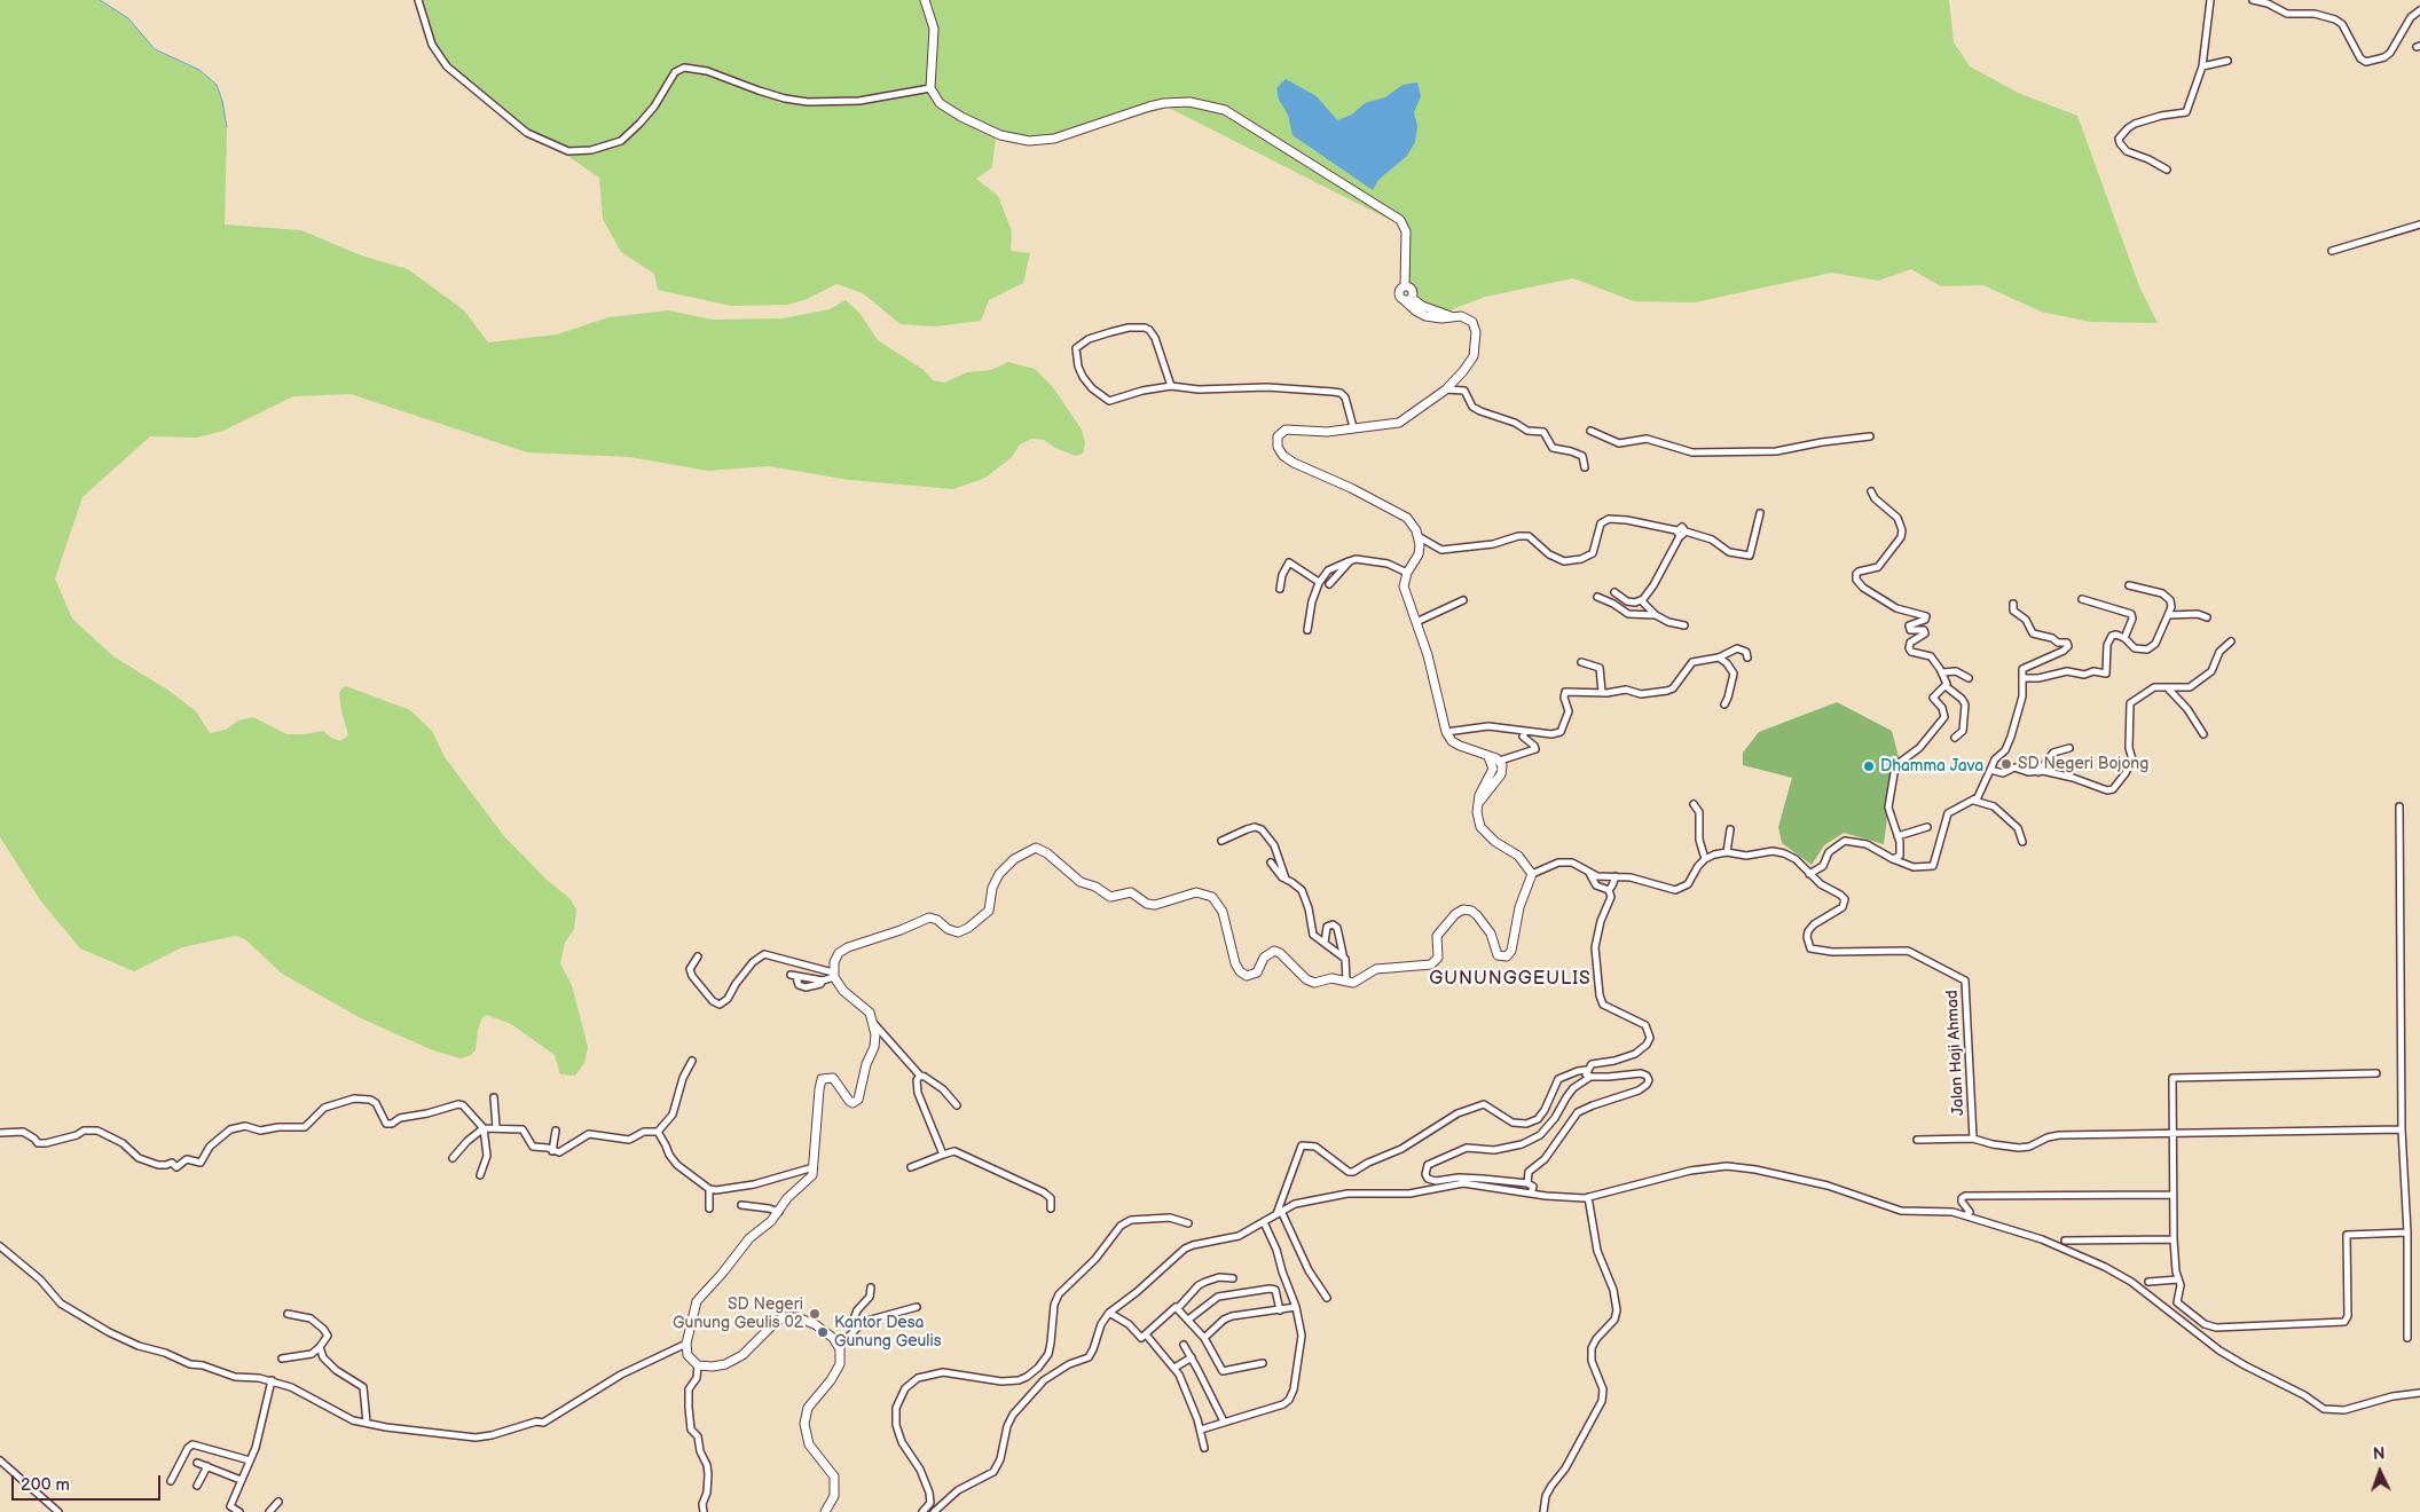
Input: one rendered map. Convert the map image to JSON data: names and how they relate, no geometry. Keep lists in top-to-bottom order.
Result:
{
  "streets": {
    "street": ["Jalan Haji Ahmad"]
  },
  "districts": ["GUNUNGGEULIS"],
  "places": [
    "SD Negeri Bojong",
    "Dhamma Java",
    "SD Negeri Gunung Geulis 02",
    "Kantor Desa Gunung Geulis"
  ],
  "scale_bar": "200 m",
  "north": "top"
}
